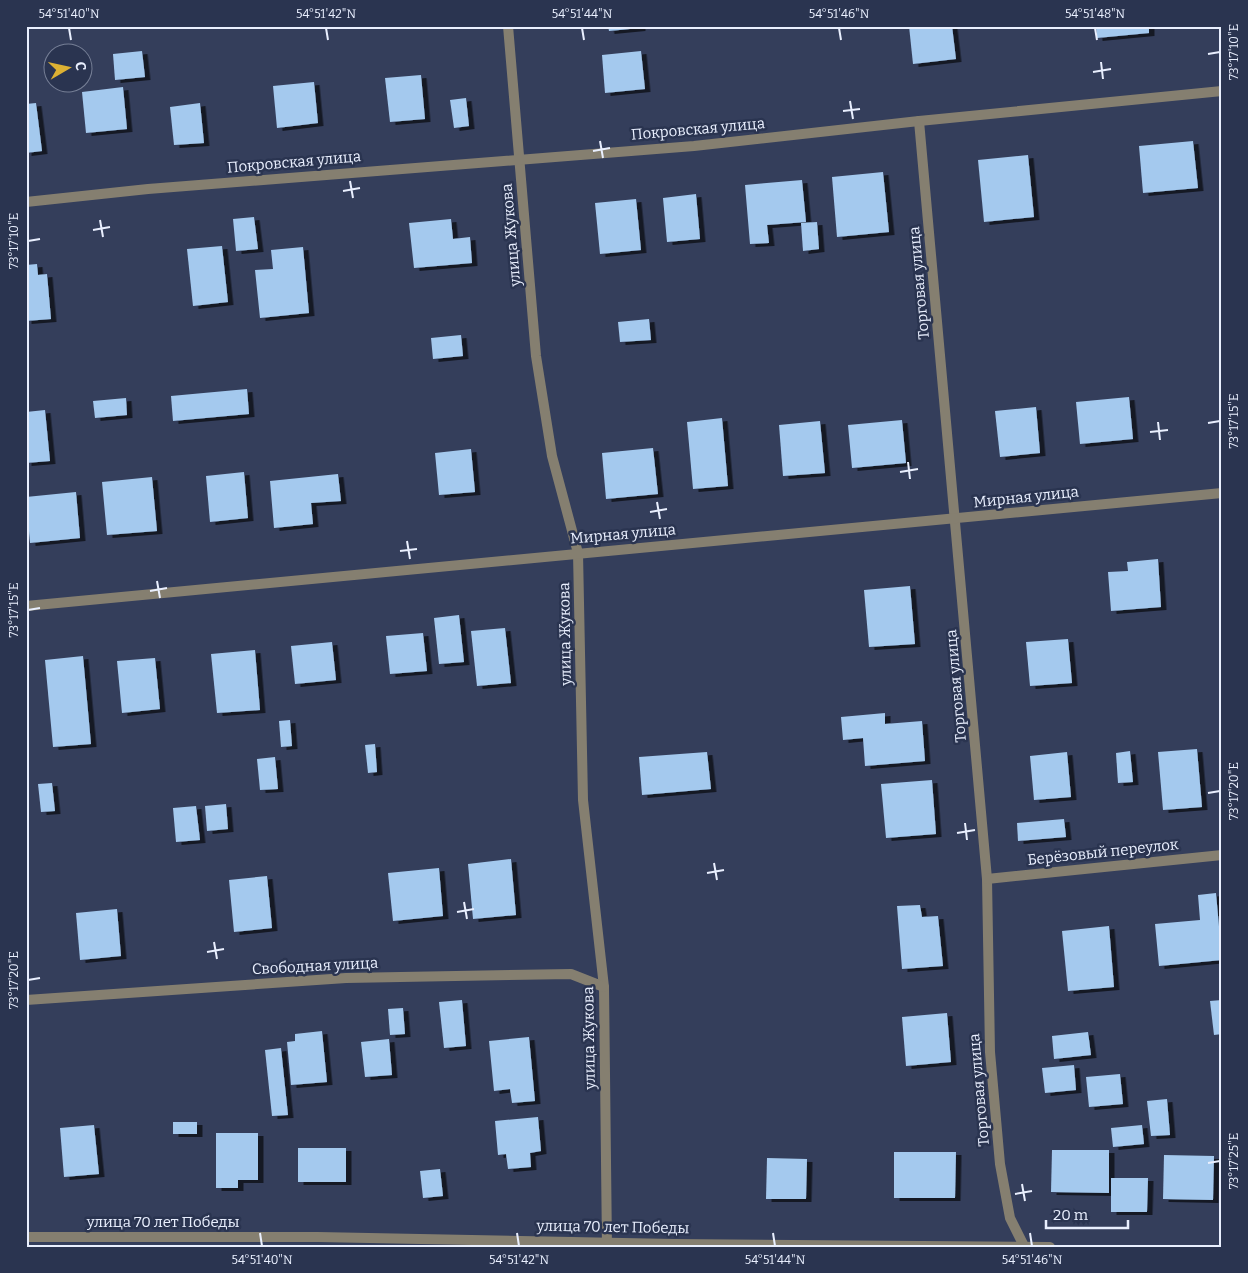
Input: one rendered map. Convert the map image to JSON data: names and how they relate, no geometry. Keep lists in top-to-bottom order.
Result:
{
  "streets": {
    "street": [
      "Покровская улица",
      "улица Жукова",
      "Торговая улица",
      "Мирная улица",
      "Берёзовый переулок",
      "Свободная улица",
      "улица 70 лет Победы"
    ]
  },
  "crossings": [
    ["Покровская улица", "улица Жукова"],
    ["Покровская улица", "Торговая улица"],
    ["улица Жукова", "Мирная улица"],
    ["улица Жукова", "Свободная улица"],
    ["улица Жукова", "улица 70 лет Победы"],
    ["Торговая улица", "Мирная улица"],
    ["Торговая улица", "Берёзовый переулок"],
    ["Торговая улица", "улица 70 лет Победы"]
  ],
  "scale_bar": "20 m",
  "north": "right",
  "coordinates": [
    "54°51'40\"N",
    "54°51'42\"N",
    "54°51'44\"N",
    "54°51'46\"N",
    "54°51'48\"N",
    "73°17'10\"E",
    "73°17'15\"E",
    "73°17'20\"E",
    "73°17'25\"E"
  ]
}
